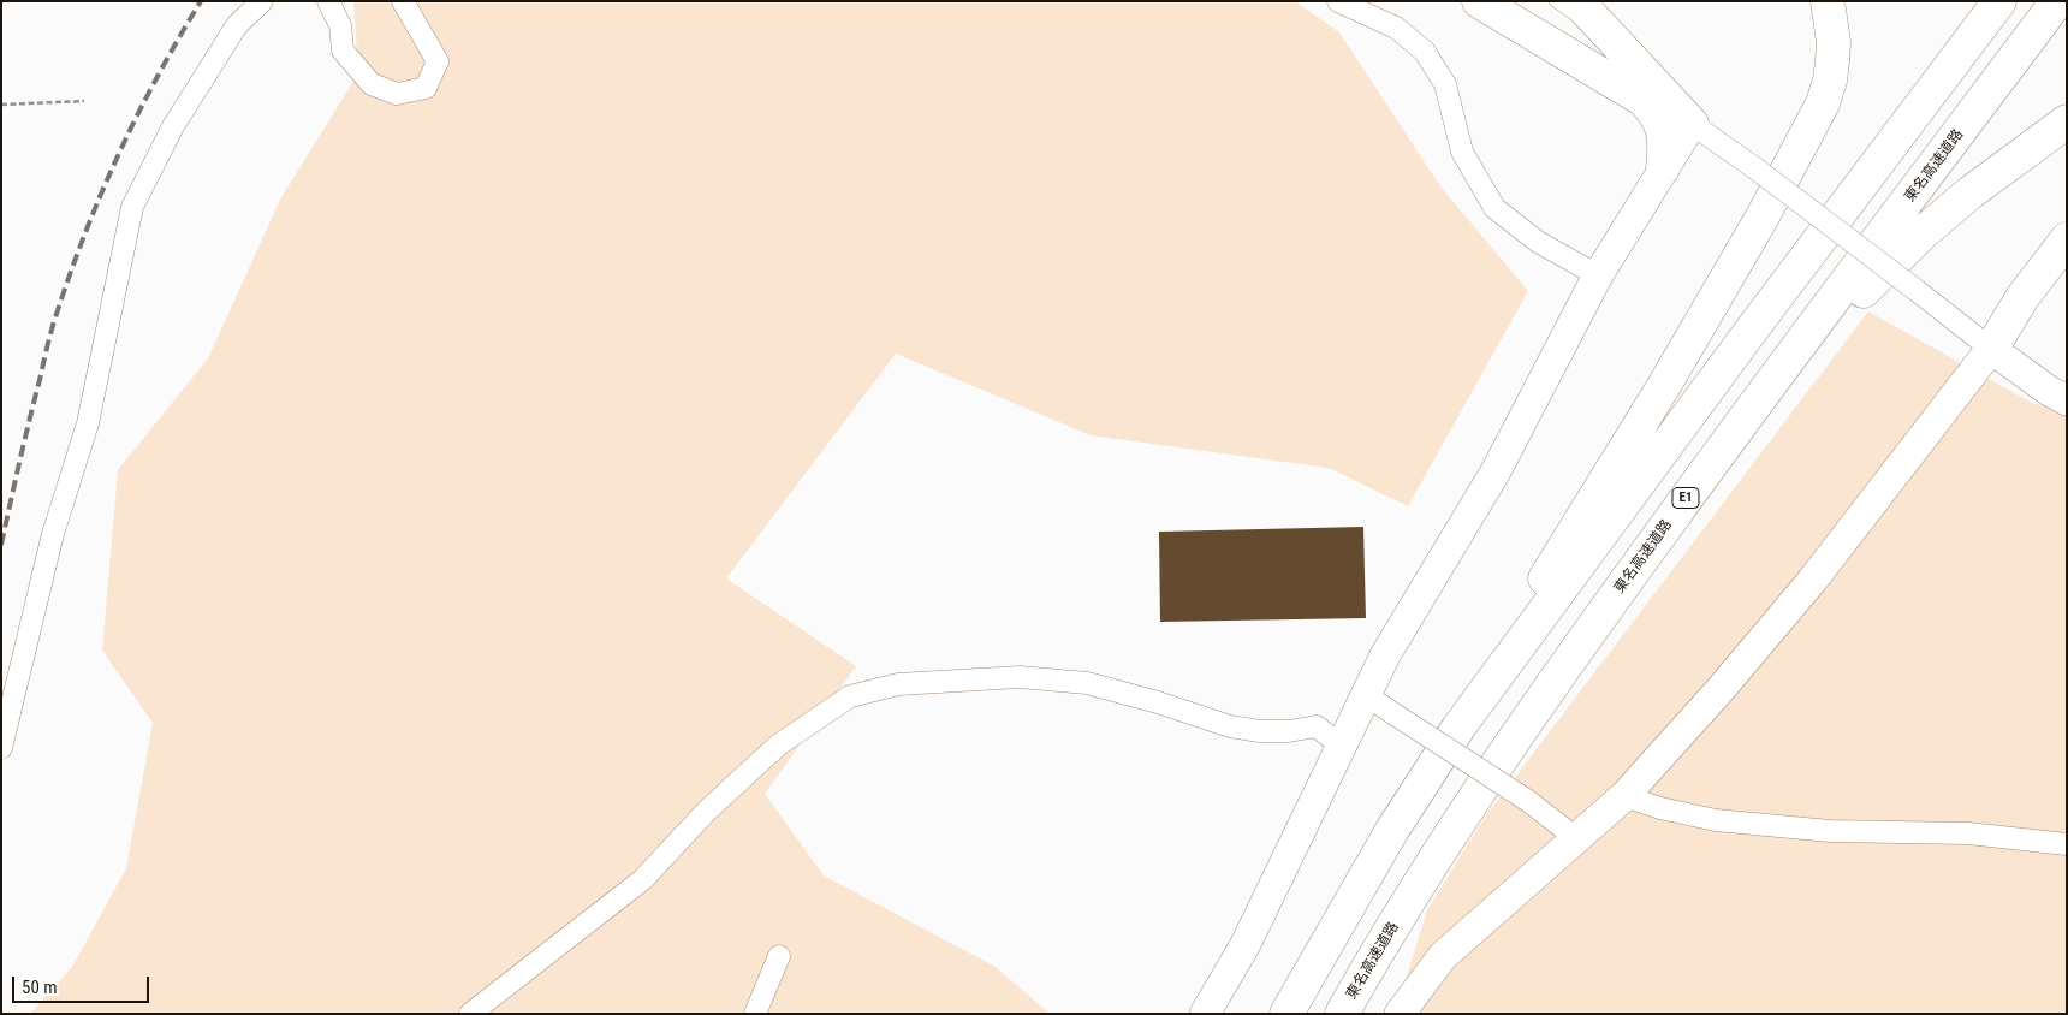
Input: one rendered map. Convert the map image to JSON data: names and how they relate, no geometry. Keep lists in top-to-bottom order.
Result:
{
  "streets": {
    "highway": ["東名高速道路", "E1"]
  },
  "scale_bar": "50 m"
}
